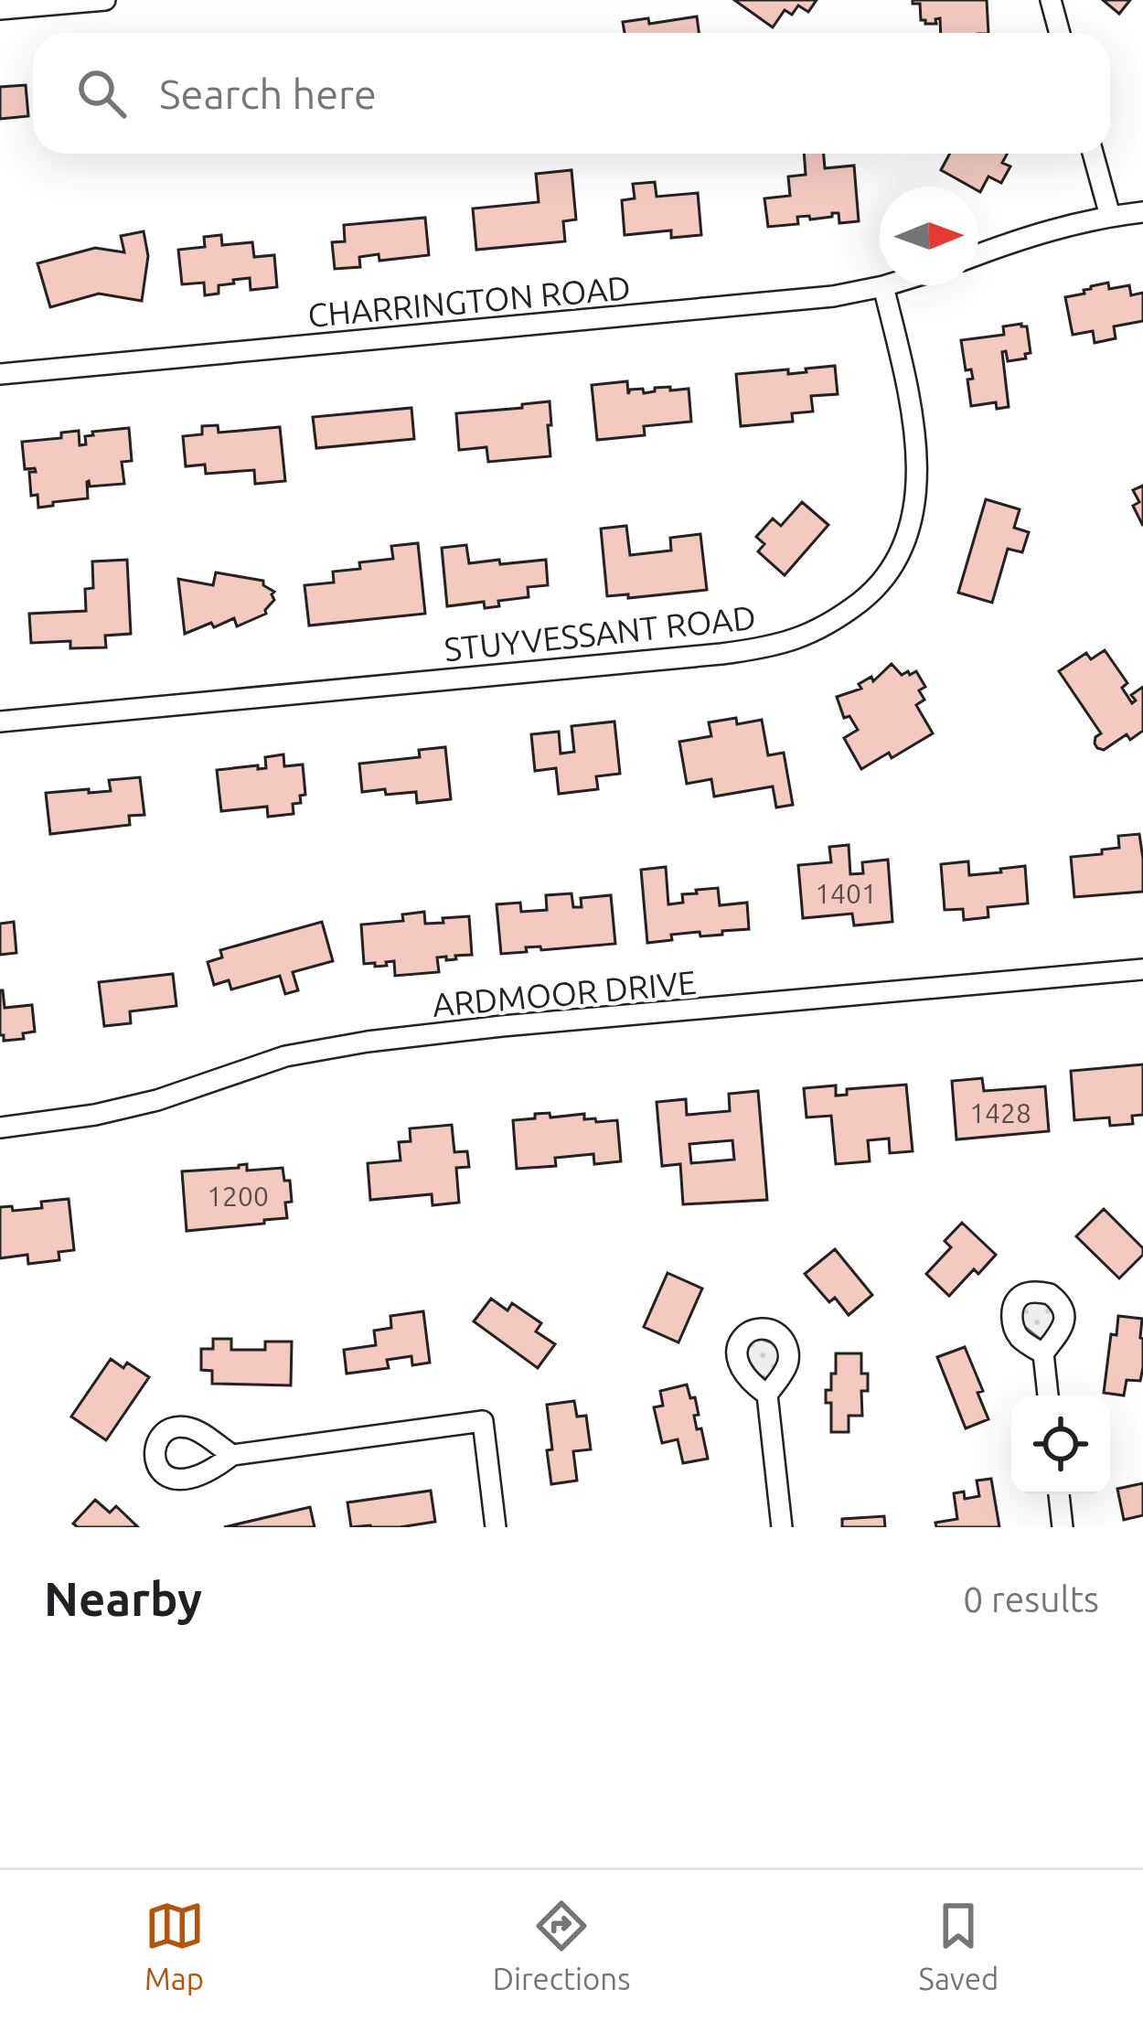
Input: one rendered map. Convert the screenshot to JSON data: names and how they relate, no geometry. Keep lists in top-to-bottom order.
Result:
{
  "streets": {
    "street": ["CHARRINGTON ROAD", "STUYVESSANT ROAD", "ARDMOOR DRIVE"]
  },
  "crossings": [
    ["CHARRINGTON ROAD", "STUYVESSANT ROAD"]
  ],
  "house_numbers": ["1401", "1428", "1200"],
  "north": "right",
  "page": {
    "search": "Search here",
    "heading": ["Nearby", "0 results"],
    "nav": ["Map", "Directions", "Saved"]
  }
}
